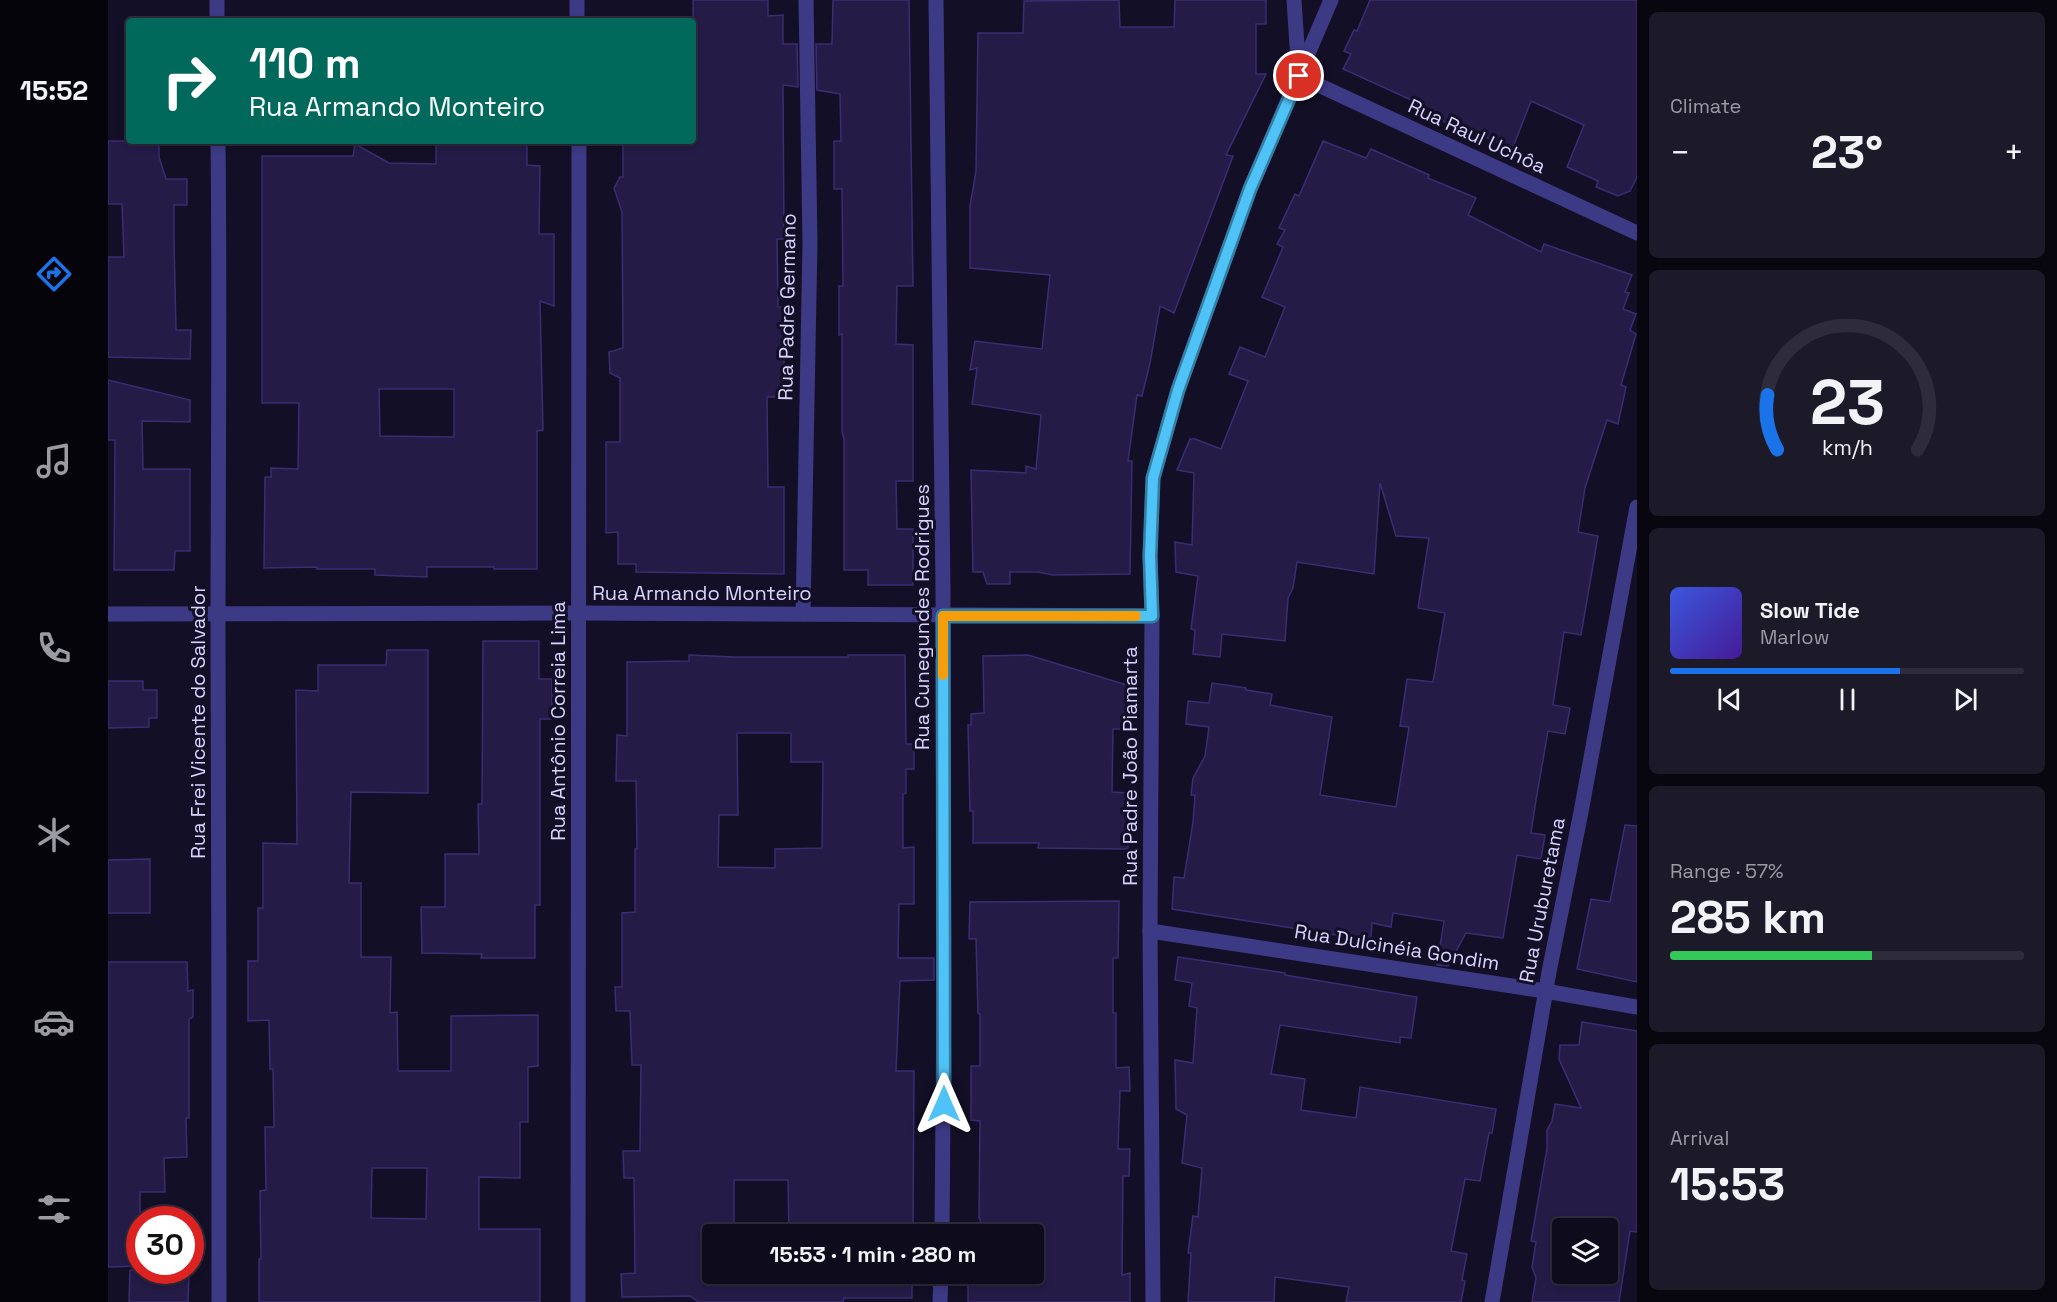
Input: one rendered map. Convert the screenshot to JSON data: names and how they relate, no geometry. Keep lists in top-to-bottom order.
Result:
{
  "streets": {
    "street": [
      "Rua Raul Uchôa",
      "Rua Padre Germano",
      "Rua Armando Monteiro",
      "Rua Cunegundes Rodrigues",
      "Rua Antônio Correia Lima",
      "Rua Frei Vicente do Salvador",
      "Rua Padre João Piamarta",
      "Rua Uruburetama",
      "Rua Dulcinéia Gondim"
    ]
  },
  "crossings": [
    ["Rua Raul Uchôa", "Rua Padre João Piamarta"],
    ["Rua Padre Germano", "Rua Armando Monteiro"],
    ["Rua Armando Monteiro", "Rua Cunegundes Rodrigues"],
    ["Rua Armando Monteiro", "Rua Antônio Correia Lima"],
    ["Rua Armando Monteiro", "Rua Frei Vicente do Salvador"],
    ["Rua Armando Monteiro", "Rua Padre João Piamarta"],
    ["Rua Padre João Piamarta", "Rua Dulcinéia Gondim"],
    ["Rua Uruburetama", "Rua Dulcinéia Gondim"]
  ],
  "page": {
    "tabs": "15:52",
    "tile": [
      "Climate",
      ["Range · 57%", "285 km"],
      ["Arrival", "15:53"]
    ],
    "turn": ["110 m", "Rua Armando Monteiro"],
    "heat": ["−", "23°", "+"],
    "song": ["Slow Tide", "Marlow"],
    "limit": "30",
    "trip": "15:53 · 1 min · 280 m",
    "gauge": ["23", "km/h"]
  }
}
